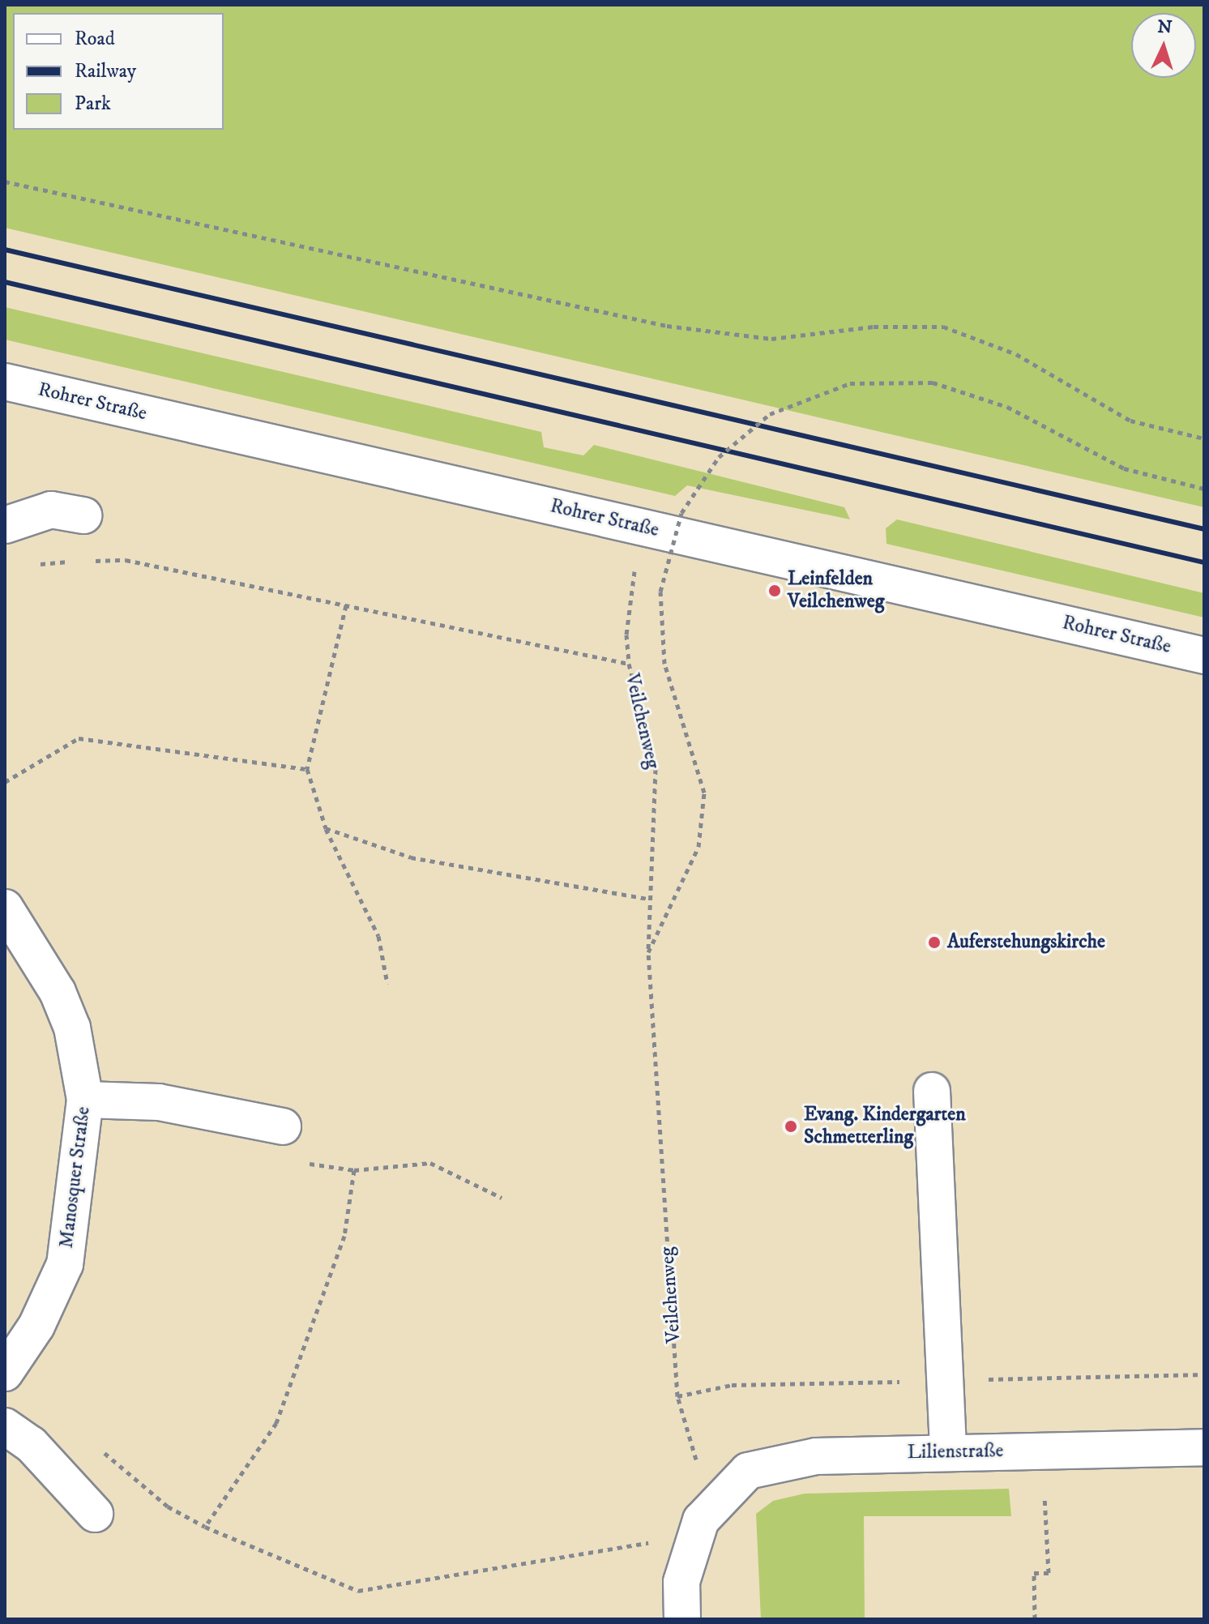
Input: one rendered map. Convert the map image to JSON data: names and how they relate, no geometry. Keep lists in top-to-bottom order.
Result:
{
  "streets": {
    "street": ["Rohrer Straße", "Manosquer Straße", "Lilienstraße"],
    "path": ["Veilchenweg"]
  },
  "crossings": [
    ["Veilchenweg", "Lilienstraße"]
  ],
  "places": ["Leinfelden Veilchenweg", "Auferstehungskirche", "Evang. Kindergarten Schmetterling"],
  "legend": ["Road", "Railway", "Park"],
  "north": "top"
}
